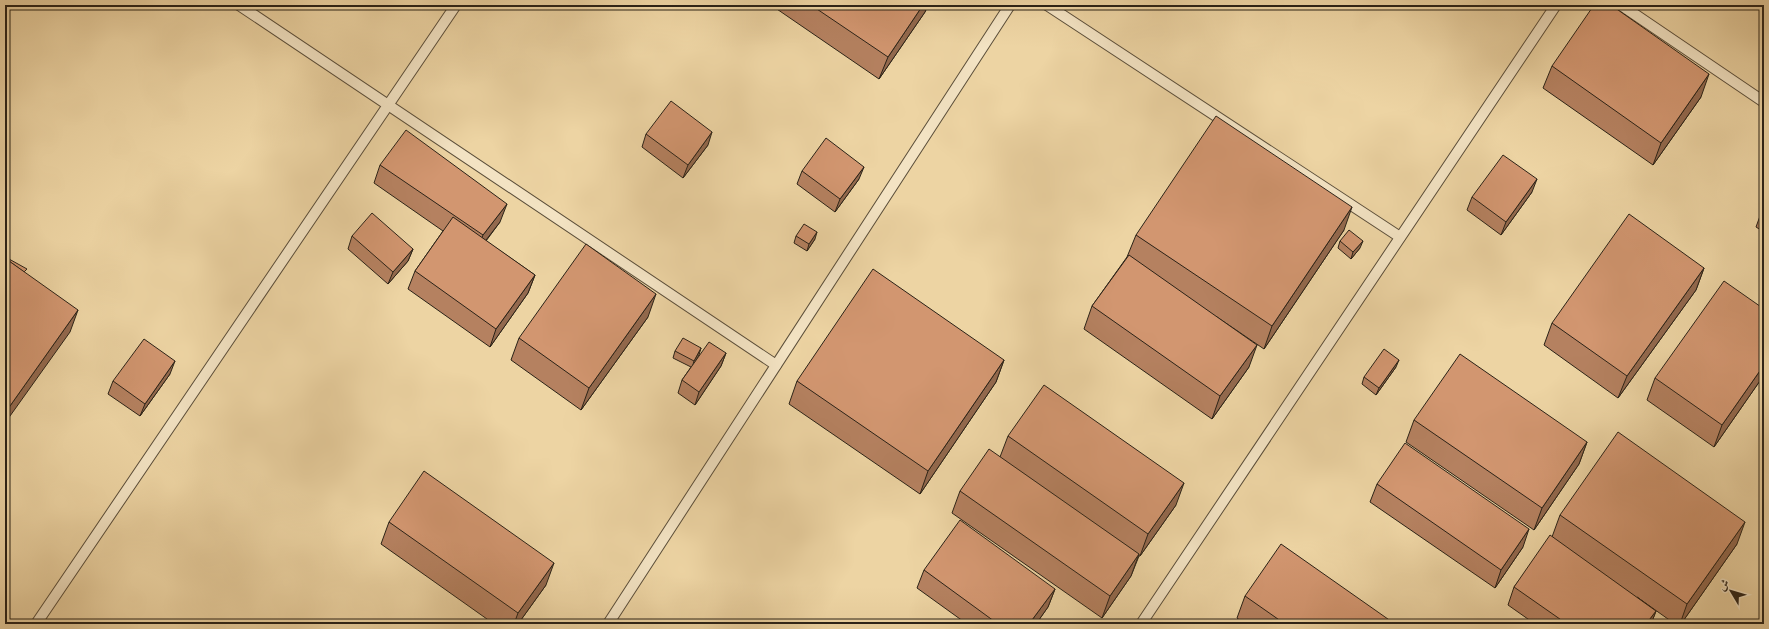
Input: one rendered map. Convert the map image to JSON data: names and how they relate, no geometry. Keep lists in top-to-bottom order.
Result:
{
  "north": "top left"
}
